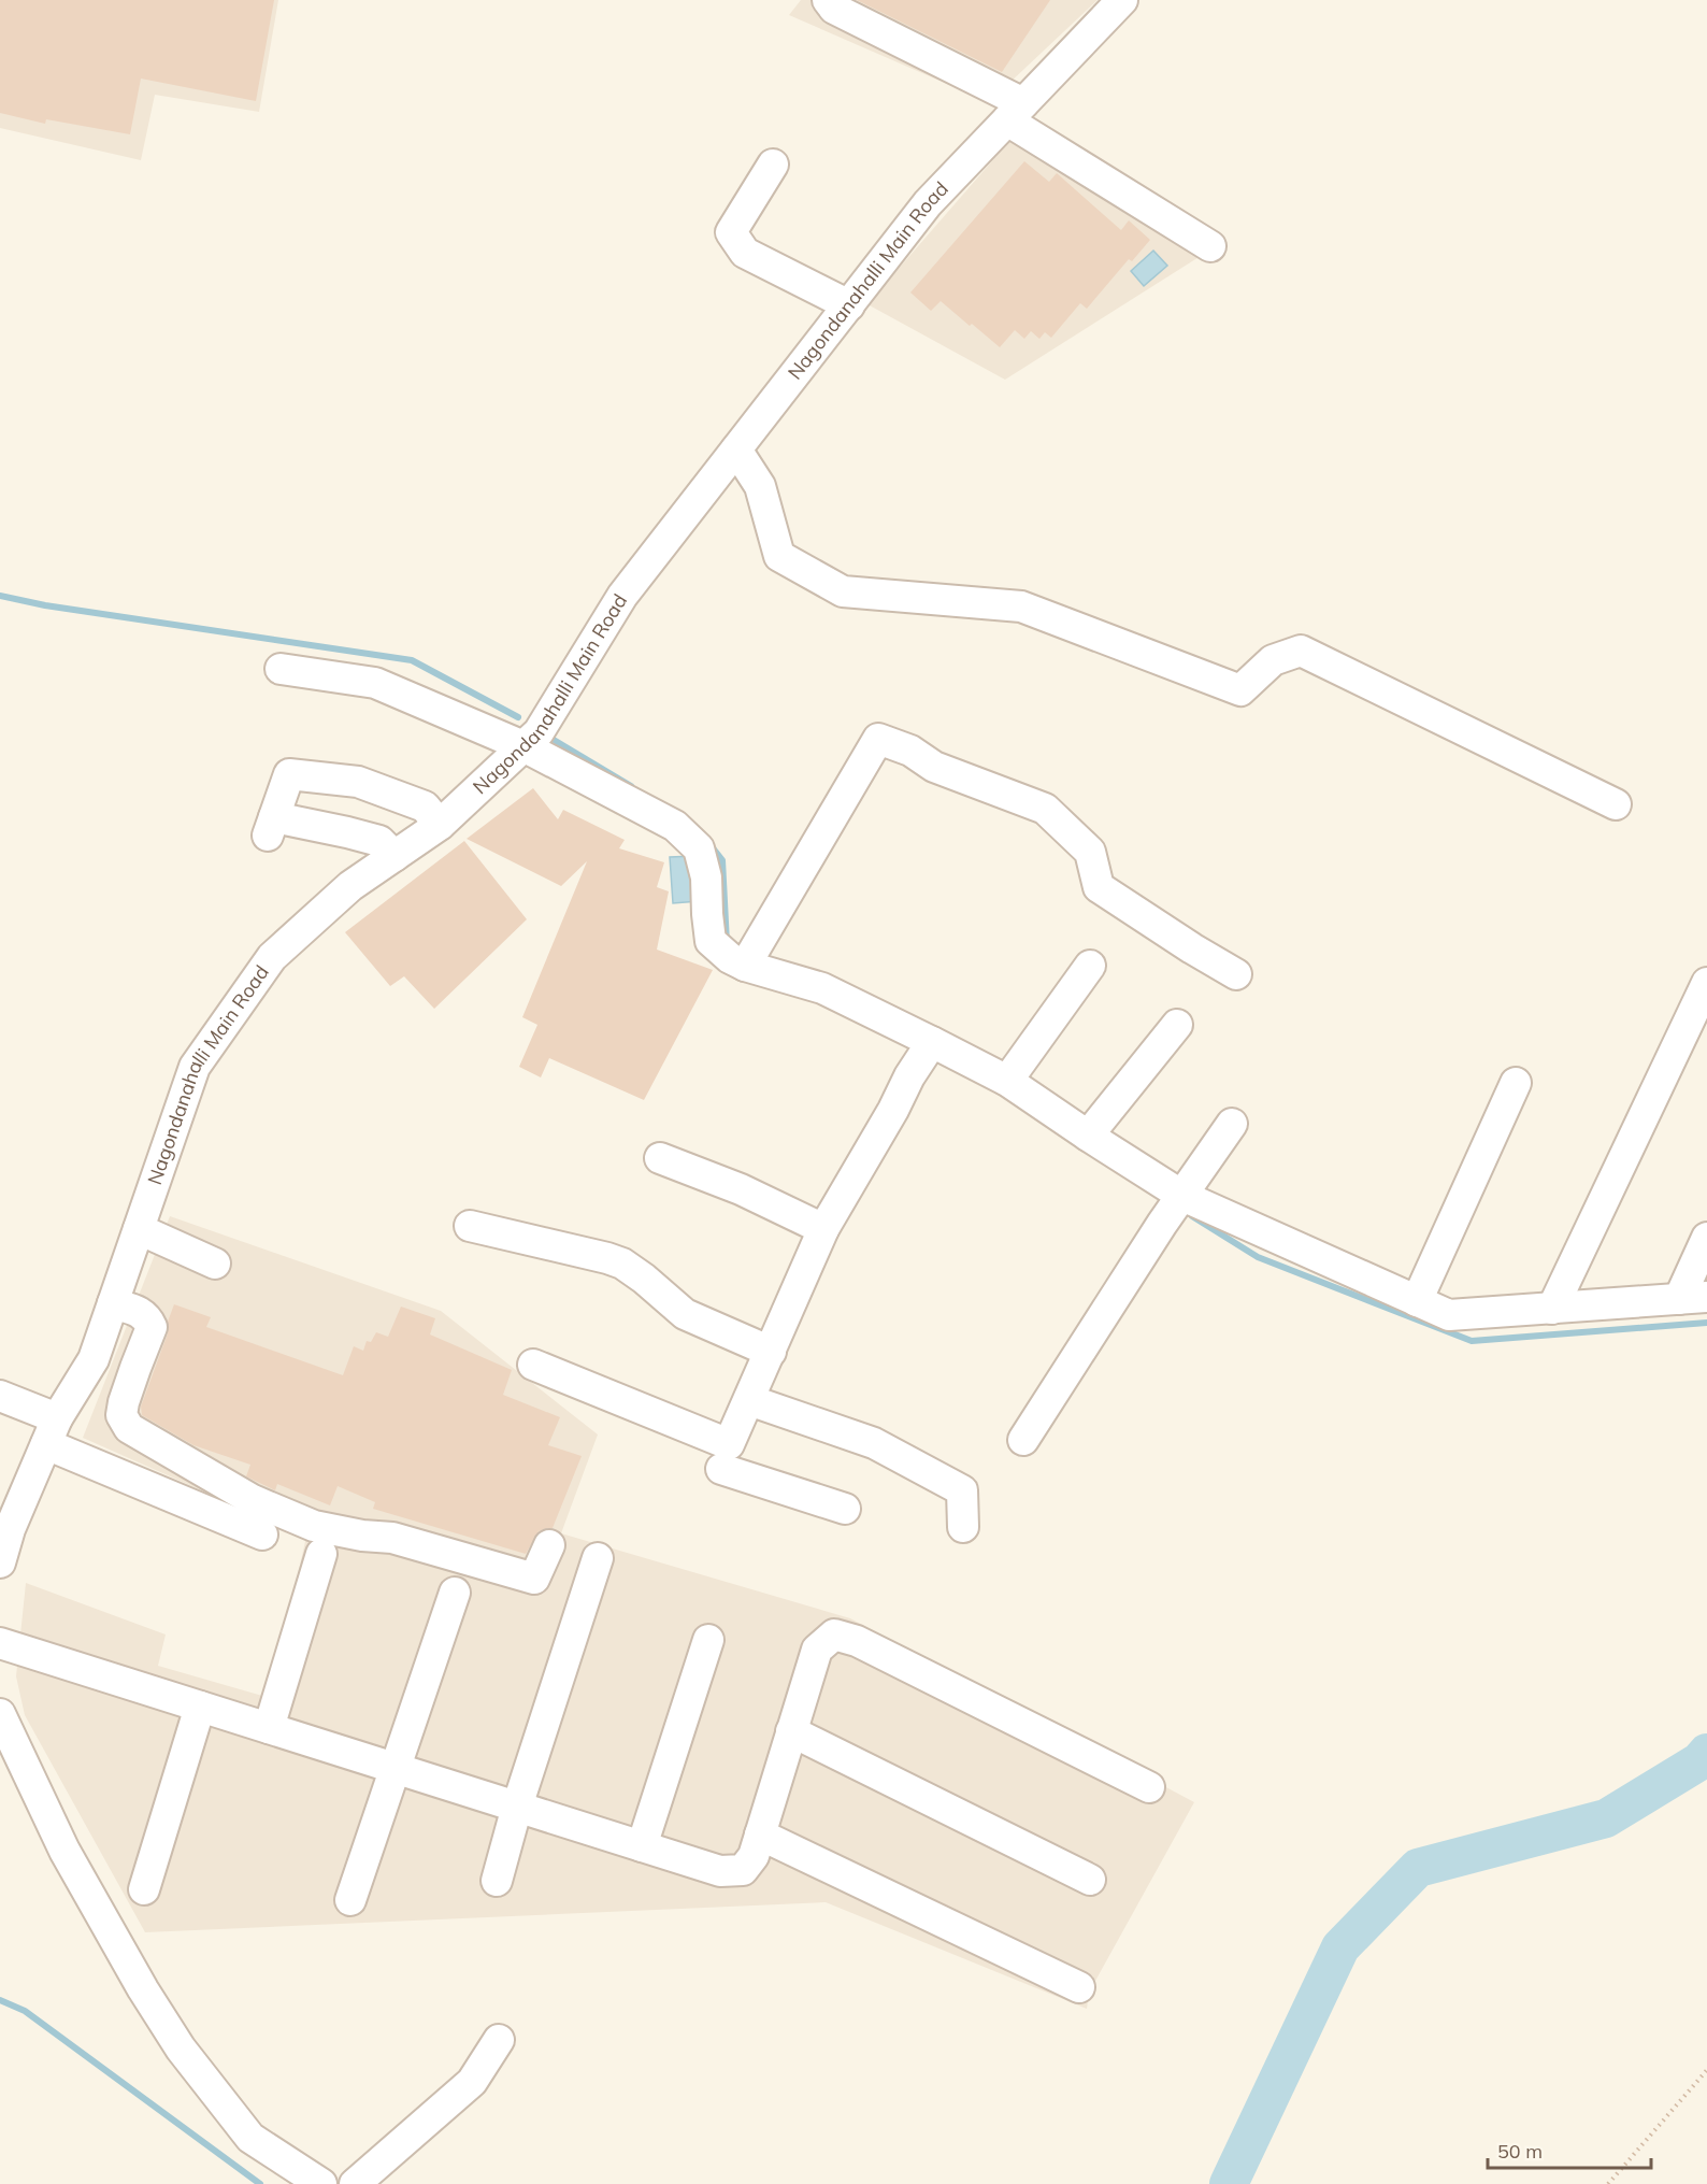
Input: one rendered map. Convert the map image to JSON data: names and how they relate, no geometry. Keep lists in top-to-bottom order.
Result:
{
  "streets": {
    "street": ["Nagondanahalli Main Road"]
  },
  "scale_bar": "50 m"
}
